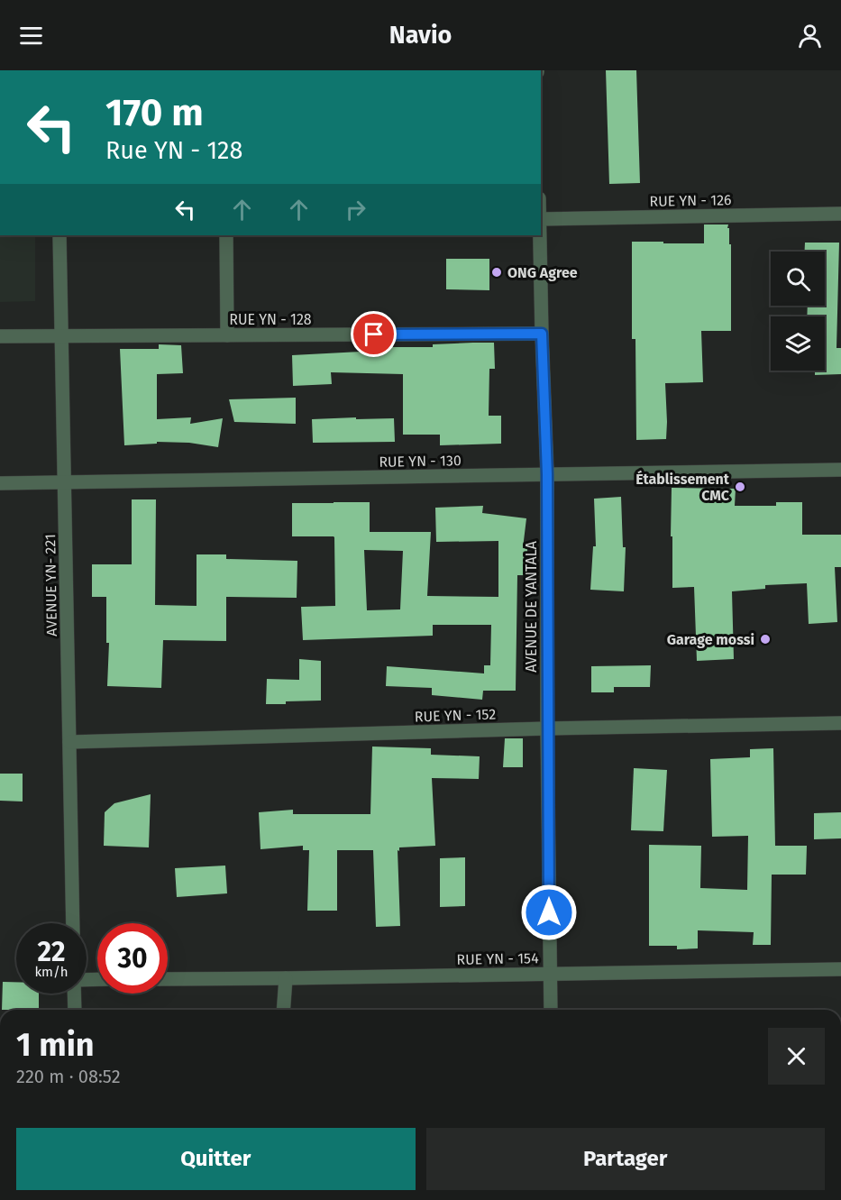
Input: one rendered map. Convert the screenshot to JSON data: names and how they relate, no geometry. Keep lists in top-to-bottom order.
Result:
{
  "streets": {
    "street": [
      "RUE YN - 126",
      "RUE YN - 128",
      "RUE YN - 130",
      "AVENUE YN- 221",
      "AVENUE DE YANTALA",
      "RUE YN - 152",
      "RUE YN - 154"
    ]
  },
  "crossings": [
    ["RUE YN - 128", "AVENUE YN- 221"],
    ["RUE YN - 128", "AVENUE DE YANTALA"],
    ["RUE YN - 130", "AVENUE YN- 221"],
    ["RUE YN - 130", "AVENUE DE YANTALA"],
    ["AVENUE YN- 221", "RUE YN - 152"],
    ["AVENUE DE YANTALA", "RUE YN - 152"],
    ["AVENUE DE YANTALA", "RUE YN - 154"]
  ],
  "places": ["ONG Agree", "Établissement CMC", "Garage mossi"],
  "page": {
    "header": "Navio",
    "turn": ["170 m", "Rue YN - 128"],
    "speed": "22 km/h",
    "limit": "30",
    "heading": ["1 min", "220 m · 08:52"],
    "buttons": ["Quitter", "Partager"]
  }
}
